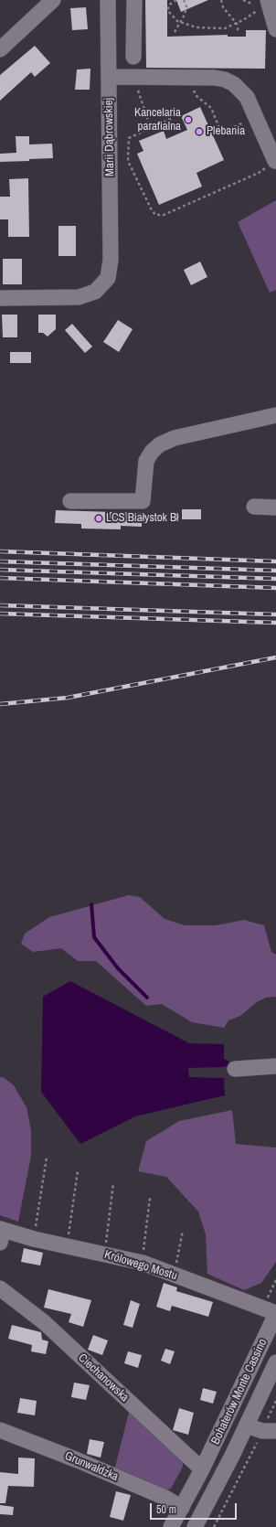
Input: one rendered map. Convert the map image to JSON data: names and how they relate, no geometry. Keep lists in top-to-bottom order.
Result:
{
  "streets": {
    "street": [
      "Marii Dąbrowskiej",
      "Królowego Mostu",
      "Ciechanowska",
      "Bohaterów Monte Cassino",
      "Grunwaldzka"
    ]
  },
  "crossings": [
    ["Królowego Mostu", "Bohaterów Monte Cassino"],
    ["Ciechanowska", "Bohaterów Monte Cassino"],
    ["Bohaterów Monte Cassino", "Grunwaldzka"]
  ],
  "places": ["Kancelaria parafialna", "Plebania", "LCS Białystok Bł"],
  "scale_bar": "50 m"
}
